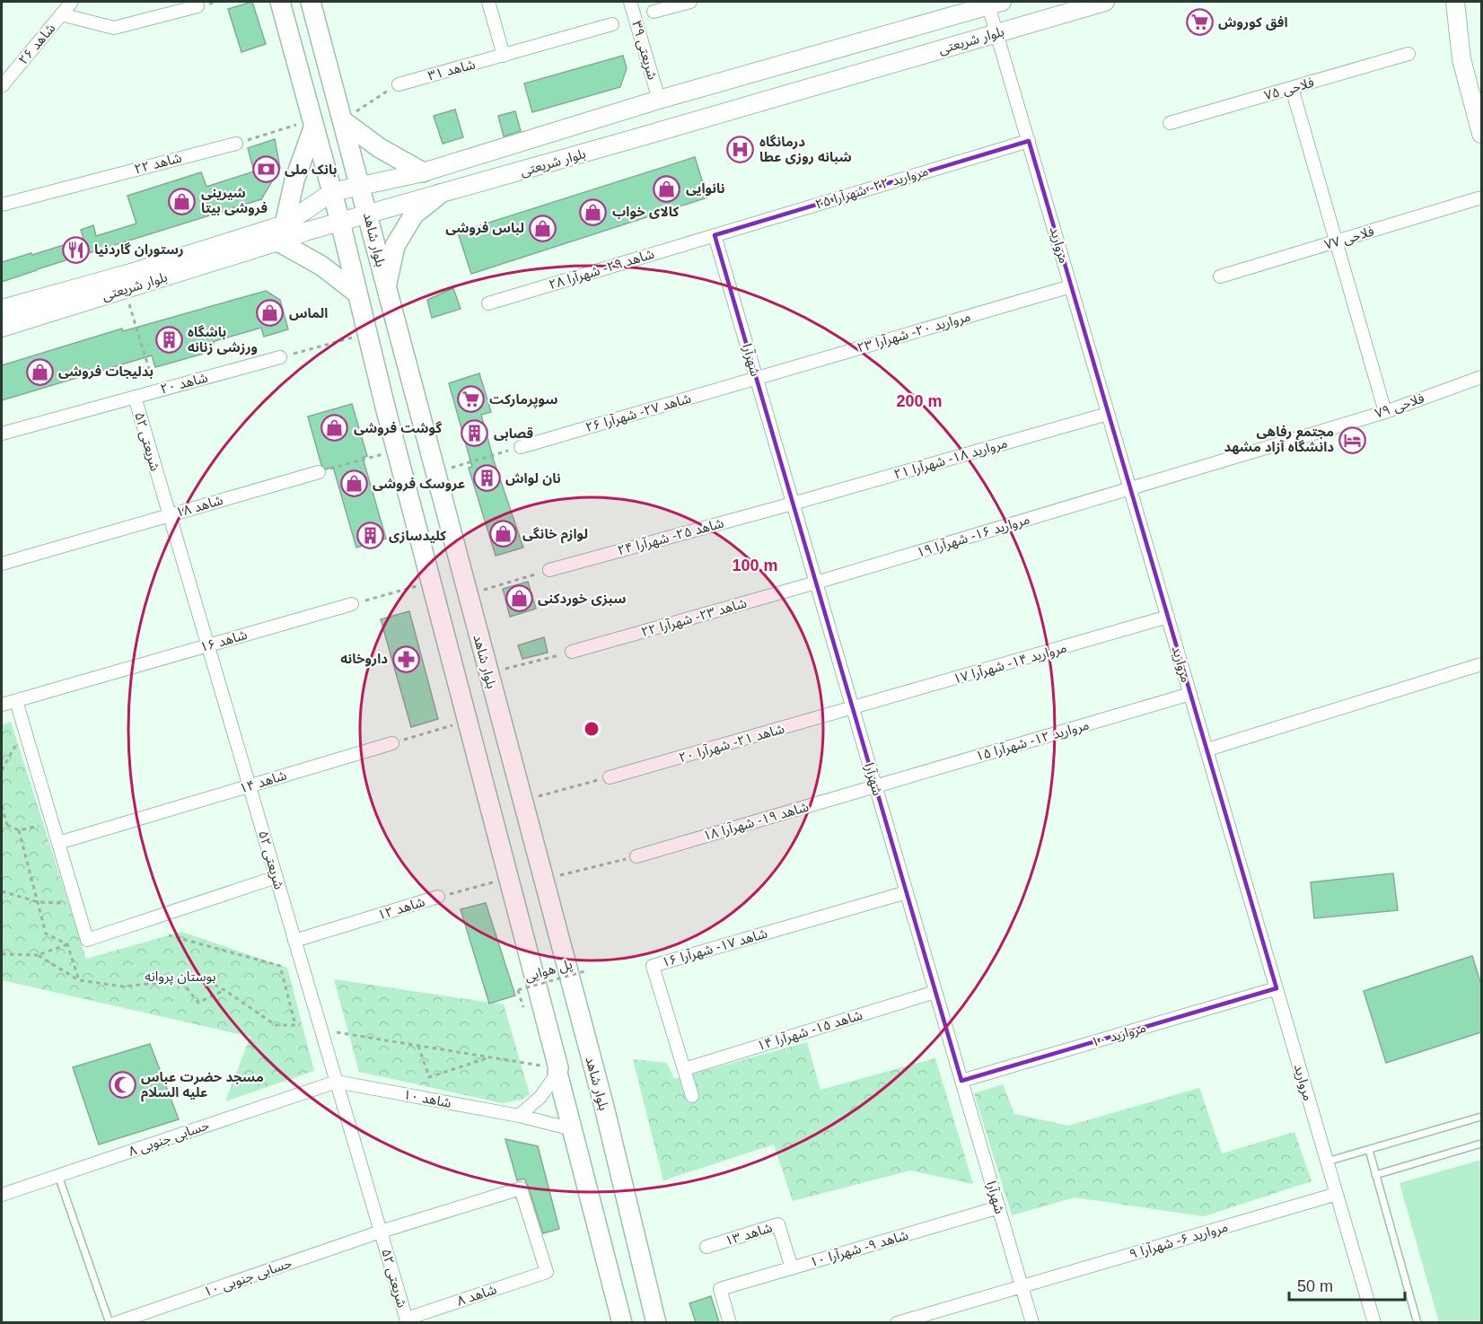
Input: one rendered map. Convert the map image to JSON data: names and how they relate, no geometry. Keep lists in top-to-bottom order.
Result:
{
  "streets": {
    "main road": ["بلوار شریعتی", "بلوار شاهد"],
    "street": [
      "شاهد ۲۶",
      "شریعتی ۳۹",
      "شاهد ۳۱",
      "فلاحی ۷۵",
      "شاهد ۲۲",
      "مروارید ۲۲- شهرآرا ۲۵",
      "فلاحی ۷۷",
      "مروارید",
      "شاهد ۲۹- شهرآرا ۲۸",
      "مروارید ۲۰- شهرآرا ۲۳",
      "شهرآرا",
      "شاهد ۲۰",
      "فلاحی ۷۹",
      "شاهد ۲۷- شهرآرا ۲۶",
      "شریعتی ۵۲",
      "مروارید ۱۸- شهرآرا ۲۱",
      "شاهد ۱۸",
      "مروارید ۱۶- شهرآرا ۱۹",
      "شاهد ۲۵- شهرآرا ۲۴",
      "شاهد ۲۳- شهرآرا ۲۲",
      "شاهد ۱۶",
      "مروارید ۱۴- شهرآرا ۱۷",
      "مروارید ۱۲- شهرآرا ۱۵",
      "شاهد ۲۱- شهرآرا ۲۰",
      "شاهد ۱۴",
      "شاهد ۱۹- شهرآرا ۱۸",
      "شاهد ۱۲",
      "شاهد ۱۷- شهرآرا ۱۶",
      "شاهد ۱۵- شهرآرا ۱۴",
      "مروارید ۱۰",
      "شاهد ۱۰",
      "حسابی جنوبی ۸",
      "شاهد ۱۳",
      "مروارید ۶- شهرآرا ۹",
      "شاهد ۹- شهرآرا ۱۰",
      "حسابی جنوبی ۱۰",
      "شاهد ۸"
    ],
    "path": ["پل هوایی"]
  },
  "crossings": [
    ["بلوار شریعتی", "شریعتی ۳۹"],
    ["بلوار شریعتی", "بلوار شاهد"],
    ["بلوار شریعتی", "مروارید"],
    ["مروارید ۲۲- شهرآرا ۲۵", "مروارید"],
    ["مروارید ۲۲- شهرآرا ۲۵", "شاهد ۲۹- شهرآرا ۲۸"],
    ["مروارید ۲۲- شهرآرا ۲۵", "شهرآرا"],
    ["مروارید", "مروارید ۲۰- شهرآرا ۲۳"],
    ["مروارید", "فلاحی ۷۹"],
    ["مروارید", "مروارید ۱۸- شهرآرا ۲۱"],
    ["مروارید", "مروارید ۱۶- شهرآرا ۱۹"],
    ["مروارید", "مروارید ۱۴- شهرآرا ۱۷"],
    ["مروارید", "مروارید ۱۲- شهرآرا ۱۵"],
    ["مروارید", "مروارید ۱۰"],
    ["مروارید", "مروارید ۶- شهرآرا ۹"],
    ["شاهد ۲۹- شهرآرا ۲۸", "شهرآرا"],
    ["مروارید ۲۰- شهرآرا ۲۳", "شهرآرا"],
    ["مروارید ۲۰- شهرآرا ۲۳", "شاهد ۲۷- شهرآرا ۲۶"],
    ["شهرآرا", "شاهد ۲۷- شهرآرا ۲۶"],
    ["شهرآرا", "مروارید ۱۸- شهرآرا ۲۱"],
    ["شهرآرا", "مروارید ۱۶- شهرآرا ۱۹"],
    ["شهرآرا", "شاهد ۲۵- شهرآرا ۲۴"],
    ["شهرآرا", "شاهد ۲۳- شهرآرا ۲۲"],
    ["شهرآرا", "مروارید ۱۴- شهرآرا ۱۷"],
    ["شهرآرا", "مروارید ۱۲- شهرآرا ۱۵"],
    ["شهرآرا", "شاهد ۲۱- شهرآرا ۲۰"],
    ["شهرآرا", "شاهد ۱۹- شهرآرا ۱۸"],
    ["شهرآرا", "شاهد ۱۷- شهرآرا ۱۶"],
    ["شهرآرا", "شاهد ۱۵- شهرآرا ۱۴"],
    ["شهرآرا", "مروارید ۱۰"],
    ["شهرآرا", "مروارید ۶- شهرآرا ۹"],
    ["شهرآرا", "شاهد ۹- شهرآرا ۱۰"],
    ["شاهد ۲۰", "شریعتی ۵۲"],
    ["فلاحی ۷۹", "مروارید ۱۶- شهرآرا ۱۹"],
    ["شریعتی ۵۲", "شاهد ۱۸"],
    ["شریعتی ۵۲", "شاهد ۱۶"],
    ["شریعتی ۵۲", "شاهد ۱۴"],
    ["شریعتی ۵۲", "شاهد ۱۲"],
    ["شریعتی ۵۲", "شاهد ۱۰"],
    ["شریعتی ۵۲", "حسابی جنوبی ۸"],
    ["شریعتی ۵۲", "حسابی جنوبی ۱۰"],
    ["شریعتی ۵۲", "شاهد ۸"],
    ["مروارید ۱۸- شهرآرا ۲۱", "شاهد ۲۵- شهرآرا ۲۴"],
    ["مروارید ۱۶- شهرآرا ۱۹", "شاهد ۲۳- شهرآرا ۲۲"],
    ["مروارید ۱۴- شهرآرا ۱۷", "شاهد ۲۱- شهرآرا ۲۰"],
    ["مروارید ۱۲- شهرآرا ۱۵", "شاهد ۱۹- شهرآرا ۱۸"],
    ["شاهد ۱۷- شهرآرا ۱۶", "شاهد ۱۵- شهرآرا ۱۴"],
    ["شاهد ۱۰", "حسابی جنوبی ۸"],
    ["شاهد ۱۳", "شاهد ۹- شهرآرا ۱۰"],
    ["حسابی جنوبی ۱۰", "شاهد ۸"]
  ],
  "parks": ["بوستان پروانه"],
  "places": {
    "supermarket": ["افق کوروش", "سوپرمارکت"],
    "hospital": ["درمانگاه شبانه روزی عطا"],
    "bank": ["بانک ملی"],
    "shop": [
      "نانوایی",
      "شیرینی فروشی بیتا",
      "کالای خواب",
      "لباس فروشی",
      "الماس",
      "بدلیجات فروشی",
      "گوشت فروشی",
      "عروسک فروشی",
      "لوازم خانگی",
      "سبزی خوردکنی"
    ],
    "restaurant": ["رستوران گاردنیا"],
    "building": [
      "باشگاه ورزشی زنانه",
      "قصابی",
      "نان لواش",
      "کلیدسازی"
    ],
    "hotel": ["مجتمع رفاهی دانشگاه آزاد مشهد"],
    "pharmacy": ["داروخانه"],
    "mosque": ["مسجد حضرت عباس علیه السلام"]
  },
  "scale_bar": "50 m",
  "rings": ["200 m", "100 m"]
}
